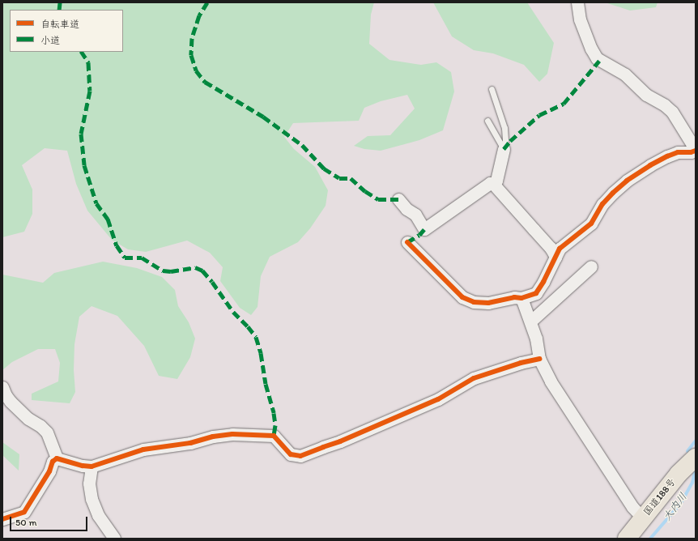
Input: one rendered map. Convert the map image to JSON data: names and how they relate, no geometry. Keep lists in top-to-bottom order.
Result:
{
  "streets": {
    "highway": ["国道188号"]
  },
  "water": ["大内川"],
  "legend": ["自転車道", "小道"],
  "scale_bar": "50 m"
}
